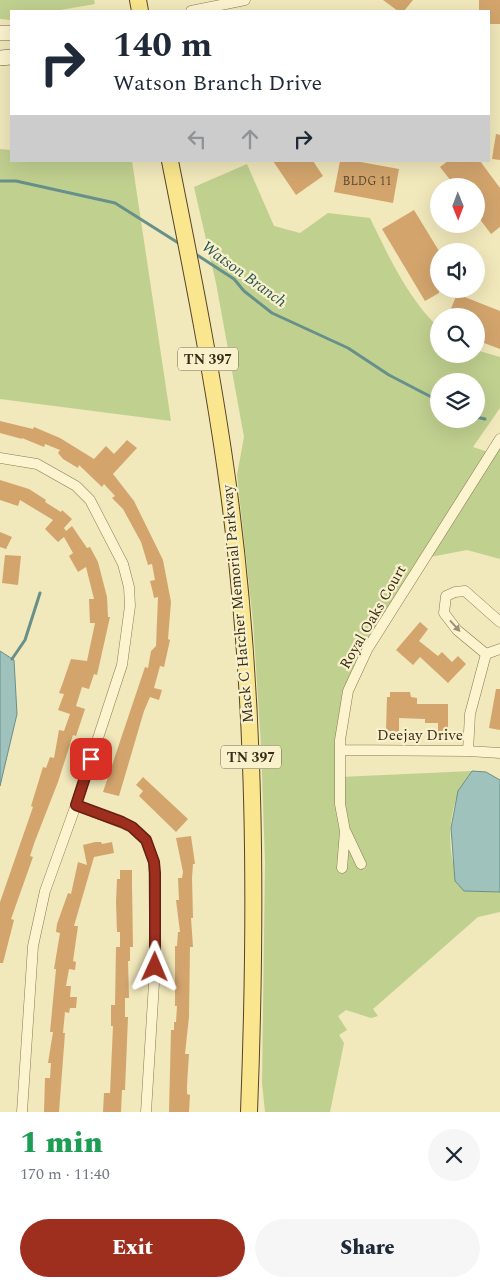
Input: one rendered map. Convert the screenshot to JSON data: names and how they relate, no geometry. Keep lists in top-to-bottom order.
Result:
{
  "streets": {
    "main road": ["TN 397", "Mack C Hatcher Memorial Parkway"],
    "street": ["Royal Oaks Court", "Deejay Drive"]
  },
  "crossings": [
    ["Royal Oaks Court", "Deejay Drive"]
  ],
  "water": ["Watson Branch"],
  "house_numbers": ["BLDG 11"],
  "north": "bottom",
  "page": {
    "turn": ["140 m", "Watson Branch Drive"],
    "heading": ["1 min", "170 m · 11:40"],
    "buttons": ["Exit", "Share"]
  }
}
